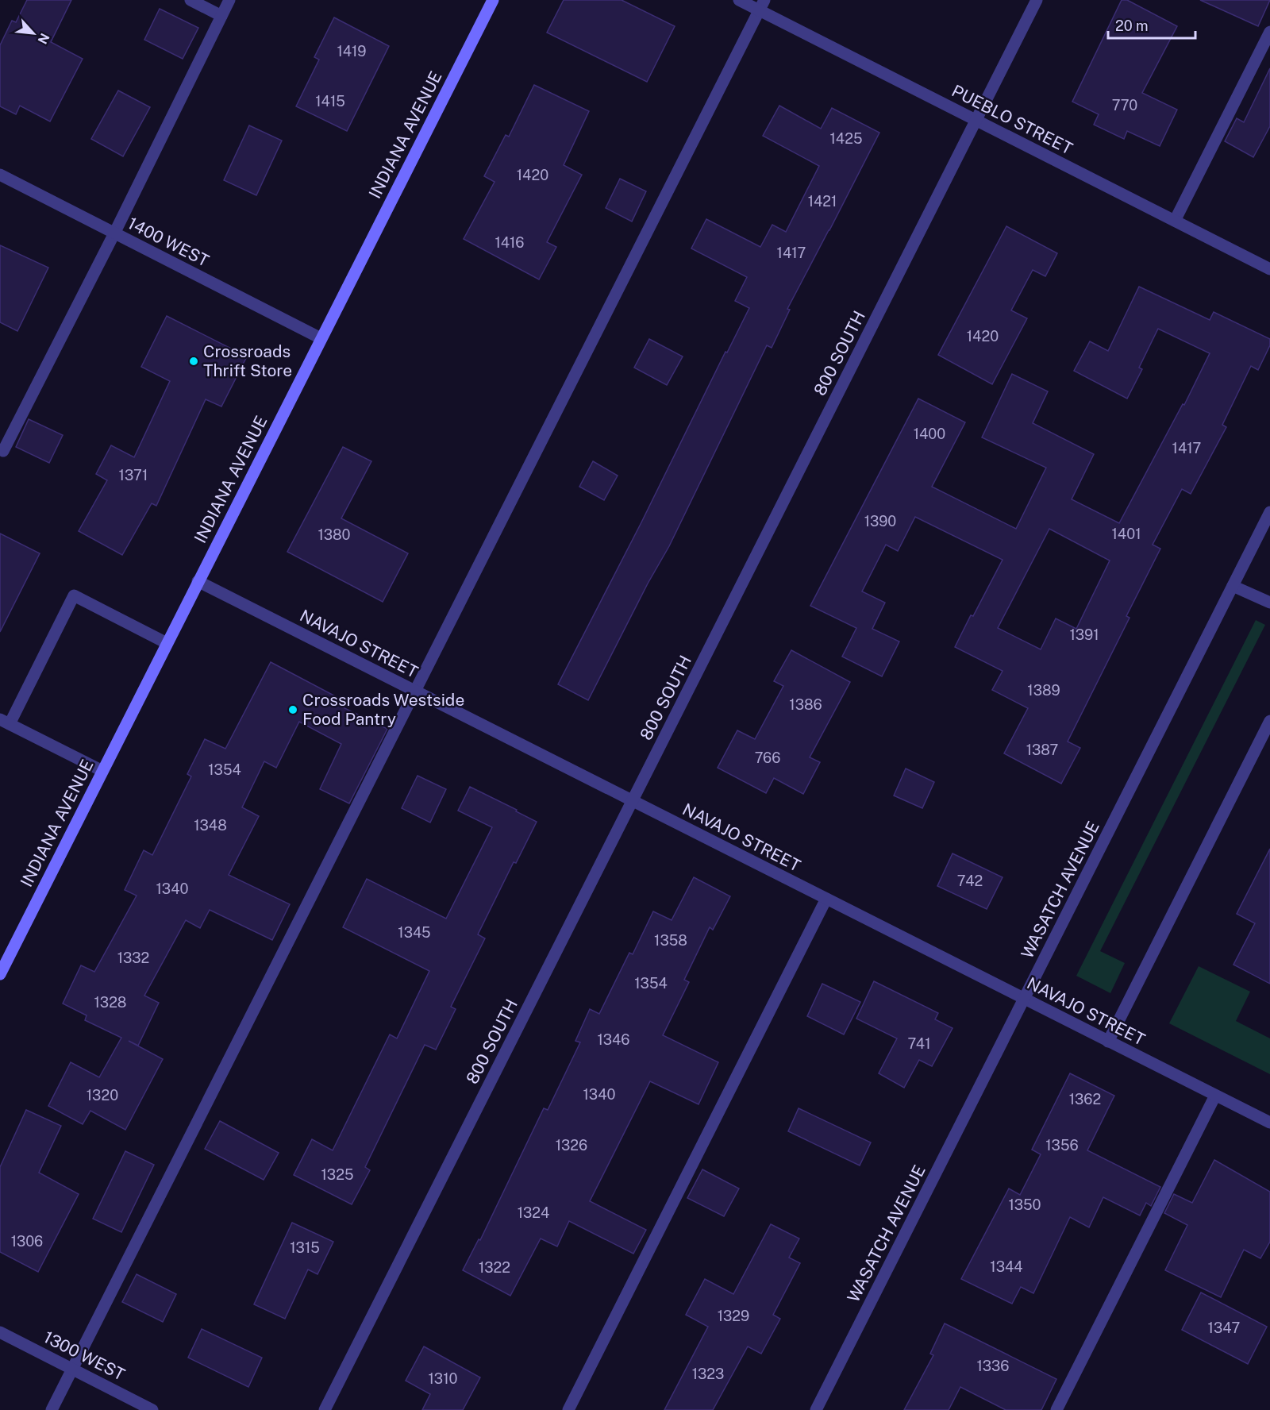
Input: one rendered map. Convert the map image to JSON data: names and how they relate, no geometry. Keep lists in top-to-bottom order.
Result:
{
  "streets": {
    "street": [
      "PUEBLO STREET",
      "INDIANA AVENUE",
      "1400 WEST",
      "800 SOUTH",
      "NAVAJO STREET",
      "WASATCH AVENUE",
      "1300 WEST"
    ]
  },
  "crossings": [
    ["PUEBLO STREET", "800 SOUTH"],
    ["INDIANA AVENUE", "1400 WEST"],
    ["INDIANA AVENUE", "NAVAJO STREET"],
    ["800 SOUTH", "NAVAJO STREET"],
    ["NAVAJO STREET", "WASATCH AVENUE"]
  ],
  "places": ["Crossroads Thrift Store", "Crossroads Westside Food Pantry"],
  "house_numbers": [
    "1419",
    "1415",
    "770",
    "1425",
    "1420",
    "1421",
    "1416",
    "1417",
    "1420",
    "1400",
    "1417",
    "1371",
    "1390",
    "1401",
    "1380",
    "1391",
    "1389",
    "1386",
    "1387",
    "766",
    "1354",
    "1348",
    "742",
    "1340",
    "1345",
    "1358",
    "1332",
    "1354",
    "1328",
    "1346",
    "741",
    "1340",
    "1320",
    "1362",
    "1326",
    "1356",
    "1325",
    "1350",
    "1324",
    "1306",
    "1315",
    "1344",
    "1322",
    "1329",
    "1347",
    "1336",
    "1323",
    "1310"
  ],
  "scale_bar": "20 m",
  "north": "bottom right"
}
